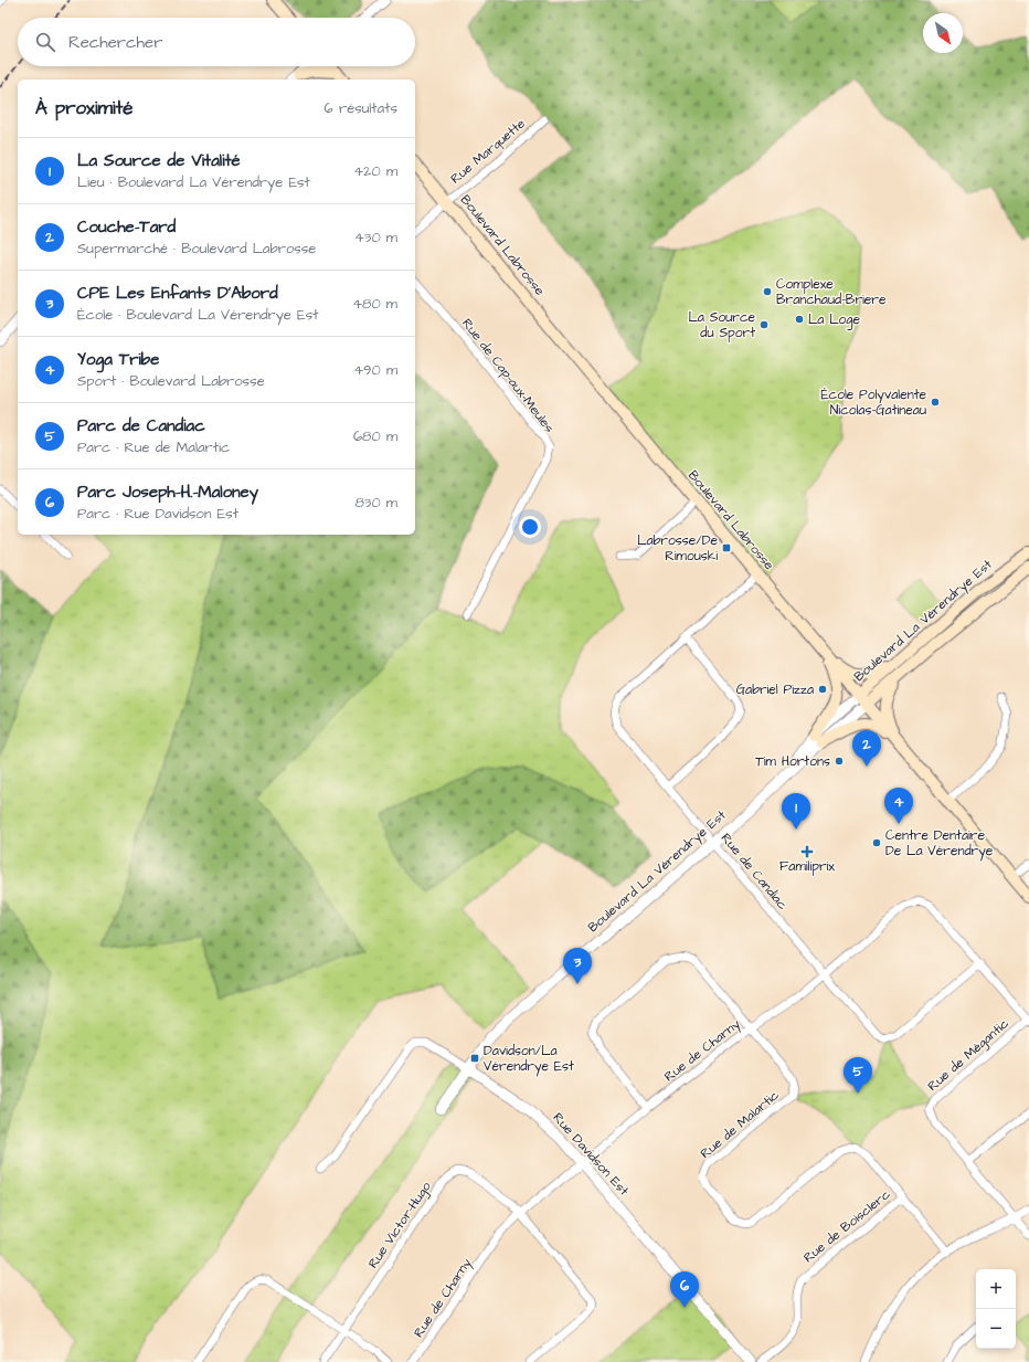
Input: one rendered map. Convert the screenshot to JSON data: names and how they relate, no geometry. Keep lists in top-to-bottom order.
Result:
{
  "streets": {
    "main road": ["Boulevard Labrosse", "Boulevard La Vérendrye Est"],
    "street": [
      "Rue Marquette",
      "Rue de Cap-aux-Meules",
      "Rue de Candiac",
      "Rue de Charny",
      "Rue de Mégantic",
      "Rue de Malartic",
      "Rue Davidson Est",
      "Rue Victor-Hugo",
      "Rue de Boisclerc"
    ]
  },
  "crossings": [
    ["Rue Marquette", "Boulevard Labrosse"],
    ["Boulevard Labrosse", "Boulevard La Vérendrye Est"],
    ["Boulevard Labrosse", "Rue de Candiac"],
    ["Boulevard La Vérendrye Est", "Rue de Candiac"],
    ["Boulevard La Vérendrye Est", "Rue Davidson Est"],
    ["Rue de Candiac", "Rue de Charny"],
    ["Rue de Charny", "Rue de Mégantic"],
    ["Rue de Charny", "Rue de Malartic"],
    ["Rue de Charny", "Rue Davidson Est"],
    ["Rue de Charny", "Rue Victor-Hugo"],
    ["Rue de Malartic", "Rue de Boisclerc"]
  ],
  "places": {
    "other": [
      "Complexe Branchaud-Briere",
      "La Loge",
      "La Source du Sport",
      "École Polyvalente Nicolas-Gatineau",
      "Gabriel Pizza",
      "Tim Hortons",
      "Centre Dentaire De La Vérendrye"
    ],
    "transit": ["Labrosse/De Rimouski", "Davidson/La Vérendrye Est"],
    "health": ["Familiprix"]
  },
  "north": "bottom right",
  "page": {
    "search": "Rechercher",
    "heading": ["À proximité", "6 résultats"],
    "list": [
      {
        "mark": "1",
        "name": "La Source de Vitalité",
        "note": "Lieu · Boulevard La Vérendrye Est",
        "value": "420 m"
      },
      {
        "mark": "2",
        "name": "Couche-Tard",
        "note": "Supermarché · Boulevard Labrosse",
        "value": "430 m"
      },
      {
        "mark": "3",
        "name": "CPE Les Enfants D'Abord",
        "note": "École · Boulevard La Vérendrye Est",
        "value": "480 m"
      },
      {
        "mark": "4",
        "name": "Yoga Tribe",
        "note": "Sport · Boulevard Labrosse",
        "value": "490 m"
      },
      {
        "mark": "5",
        "name": "Parc de Candiac",
        "note": "Parc · Rue de Malartic",
        "value": "680 m"
      },
      {
        "mark": "6",
        "name": "Parc Joseph-H.-Maloney",
        "note": "Parc · Rue Davidson Est",
        "value": "830 m"
      }
    ],
    "pins": [
      "2",
      "4",
      "1",
      "3",
      "5",
      "6"
    ],
    "map_buttons": ["+", "−"]
  }
}
